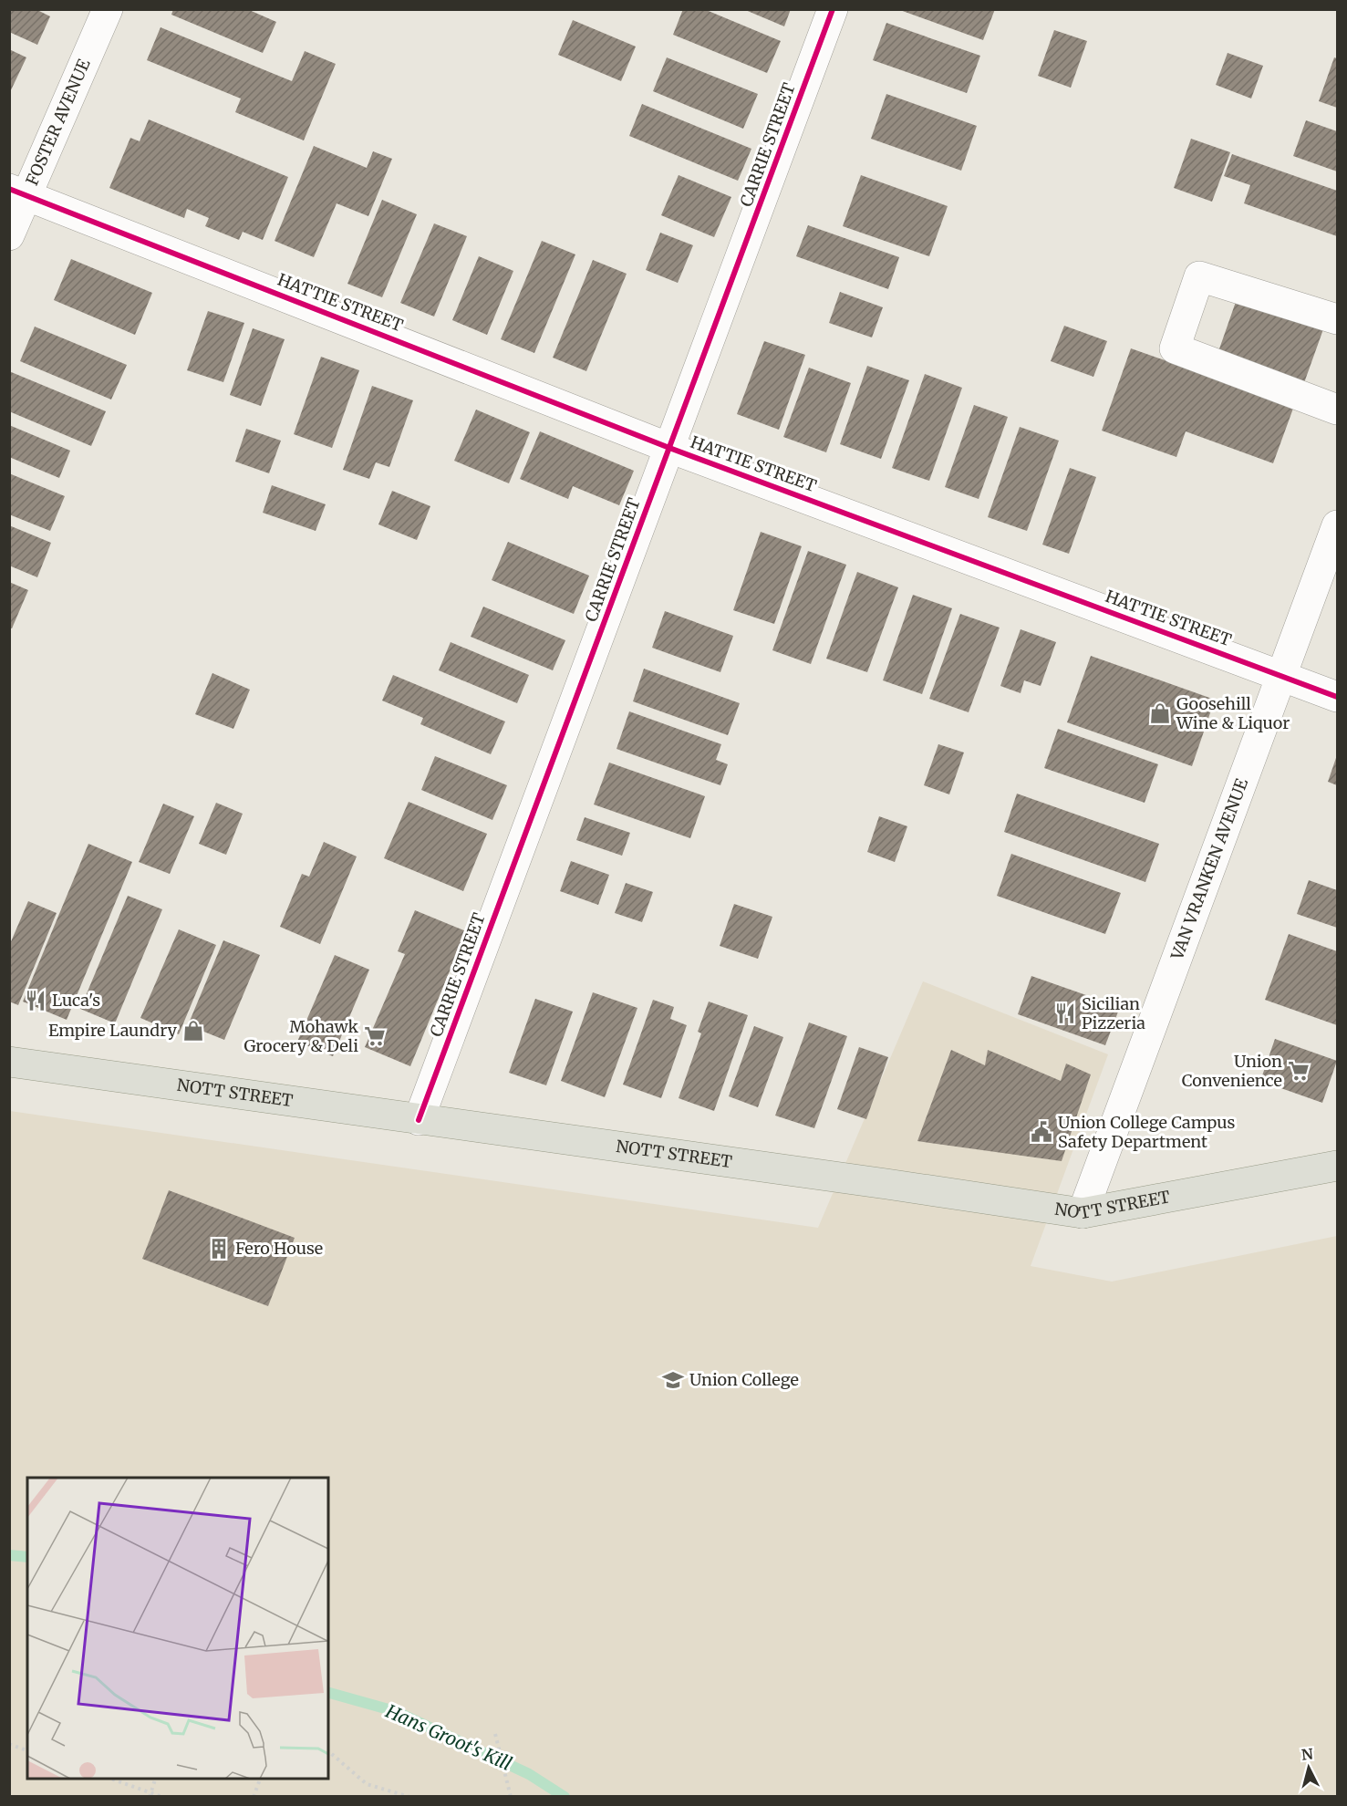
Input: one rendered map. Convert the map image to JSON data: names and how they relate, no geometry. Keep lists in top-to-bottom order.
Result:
{
  "streets": {
    "main road": ["NOTT STREET"],
    "street": [
      "FOSTER AVENUE",
      "CARRIE STREET",
      "HATTIE STREET",
      "VAN VRANKEN AVENUE"
    ]
  },
  "crossings": [
    ["FOSTER AVENUE", "HATTIE STREET"],
    ["CARRIE STREET", "HATTIE STREET"],
    ["CARRIE STREET", "NOTT STREET"],
    ["HATTIE STREET", "VAN VRANKEN AVENUE"],
    ["VAN VRANKEN AVENUE", "NOTT STREET"]
  ],
  "water": ["Hans Groot's Kill"],
  "places": {
    "shop": ["Goosehill Wine & Liquor", "Empire Laundry"],
    "restaurant": ["Luca's", "Sicilian Pizzeria"],
    "supermarket": ["Mohawk Grocery & Deli", "Union Convenience"],
    "public building": ["Union College Campus Safety Department"],
    "building": ["Fero House"],
    "school or university": ["Union College"]
  },
  "north": "top"
}
